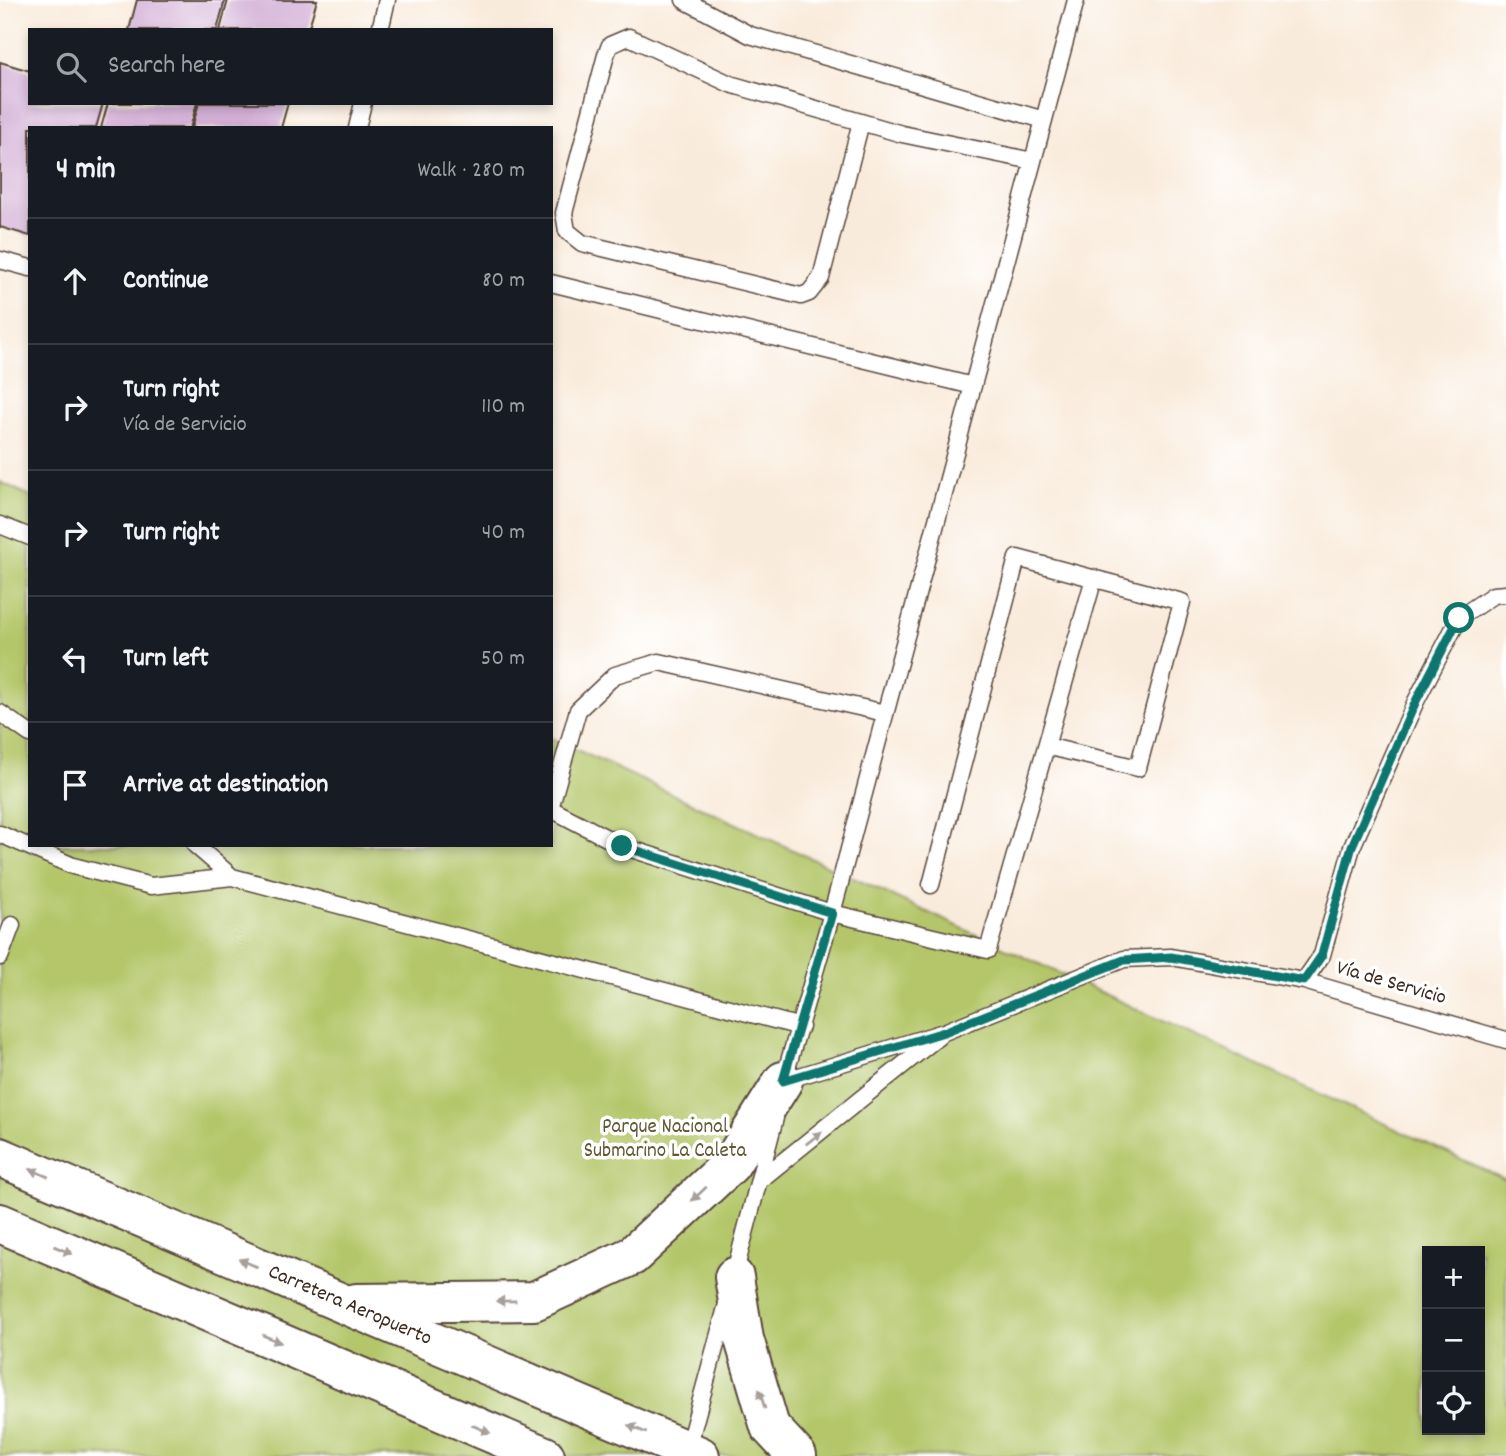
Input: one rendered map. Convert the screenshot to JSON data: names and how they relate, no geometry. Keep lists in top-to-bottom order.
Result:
{
  "streets": {
    "main road": ["Carretera Aeropuerto"],
    "lane": ["Vía de Servicio"]
  },
  "parks": ["Parque Nacional Submarino La Caleta"],
  "page": {
    "search": "Search here",
    "heading": ["4 min", "Walk · 280 m"],
    "list": [
      ["Continue", "80 m"],
      ["Turn right", "Vía de Servicio", "110 m"],
      ["Turn right", "40 m"],
      ["Turn left", "50 m"],
      "Arrive at destination"
    ],
    "map_buttons": ["+", "−"]
  }
}
